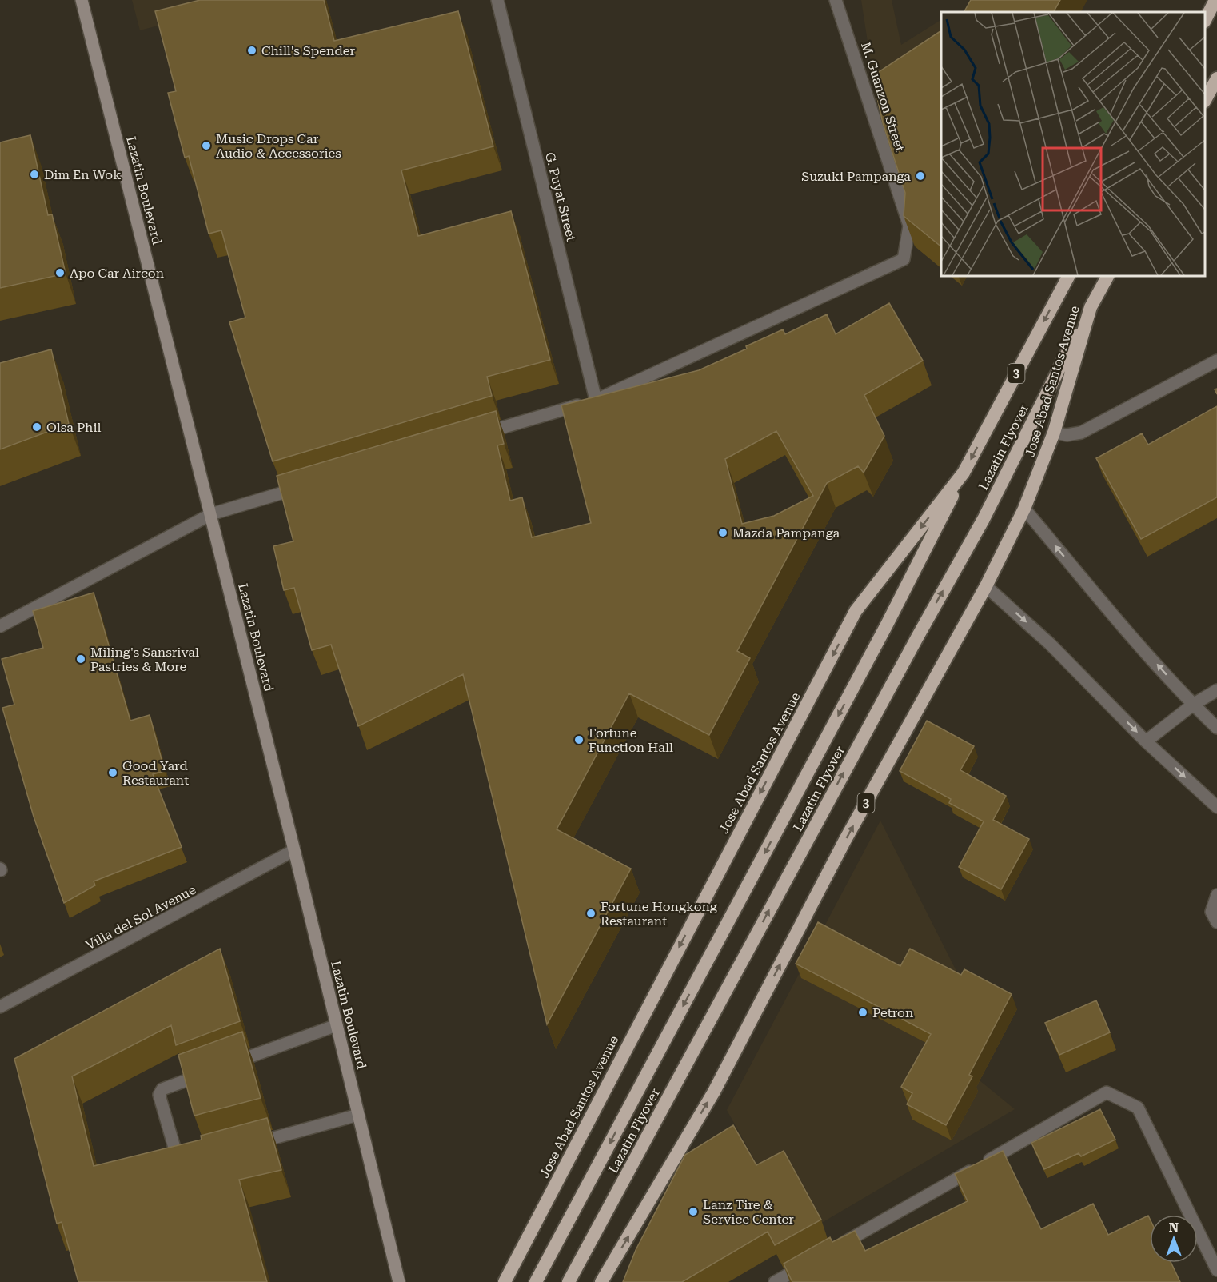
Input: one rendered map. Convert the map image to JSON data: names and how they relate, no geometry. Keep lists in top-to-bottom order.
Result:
{
  "streets": {
    "highway": ["3", "Jose Abad Santos Avenue", "Lazatin Flyover"],
    "main road": ["Lazatin Boulevard"],
    "street": ["M. Guanzon Street", "G. Puyat Street", "Villa del Sol Avenue"]
  },
  "crossings": [
    ["M. Guanzon Street", "G. Puyat Street"],
    ["Lazatin Boulevard", "Villa del Sol Avenue"],
    ["Jose Abad Santos Avenue", "Lazatin Flyover"]
  ],
  "places": [
    "Chill's Spender",
    "Music Drops Car Audio & Accessories",
    "Dim En Wok",
    "Suzuki Pampanga",
    "Apo Car Aircon",
    "Olsa Phil",
    "Mazda Pampanga",
    "Miling's Sansrival Pastries & More",
    "Fortune Function Hall",
    "Good Yard Restaurant",
    "Fortune Hongkong Restaurant",
    "Petron",
    "Lanz Tire & Service Center"
  ],
  "north": "top"
}
